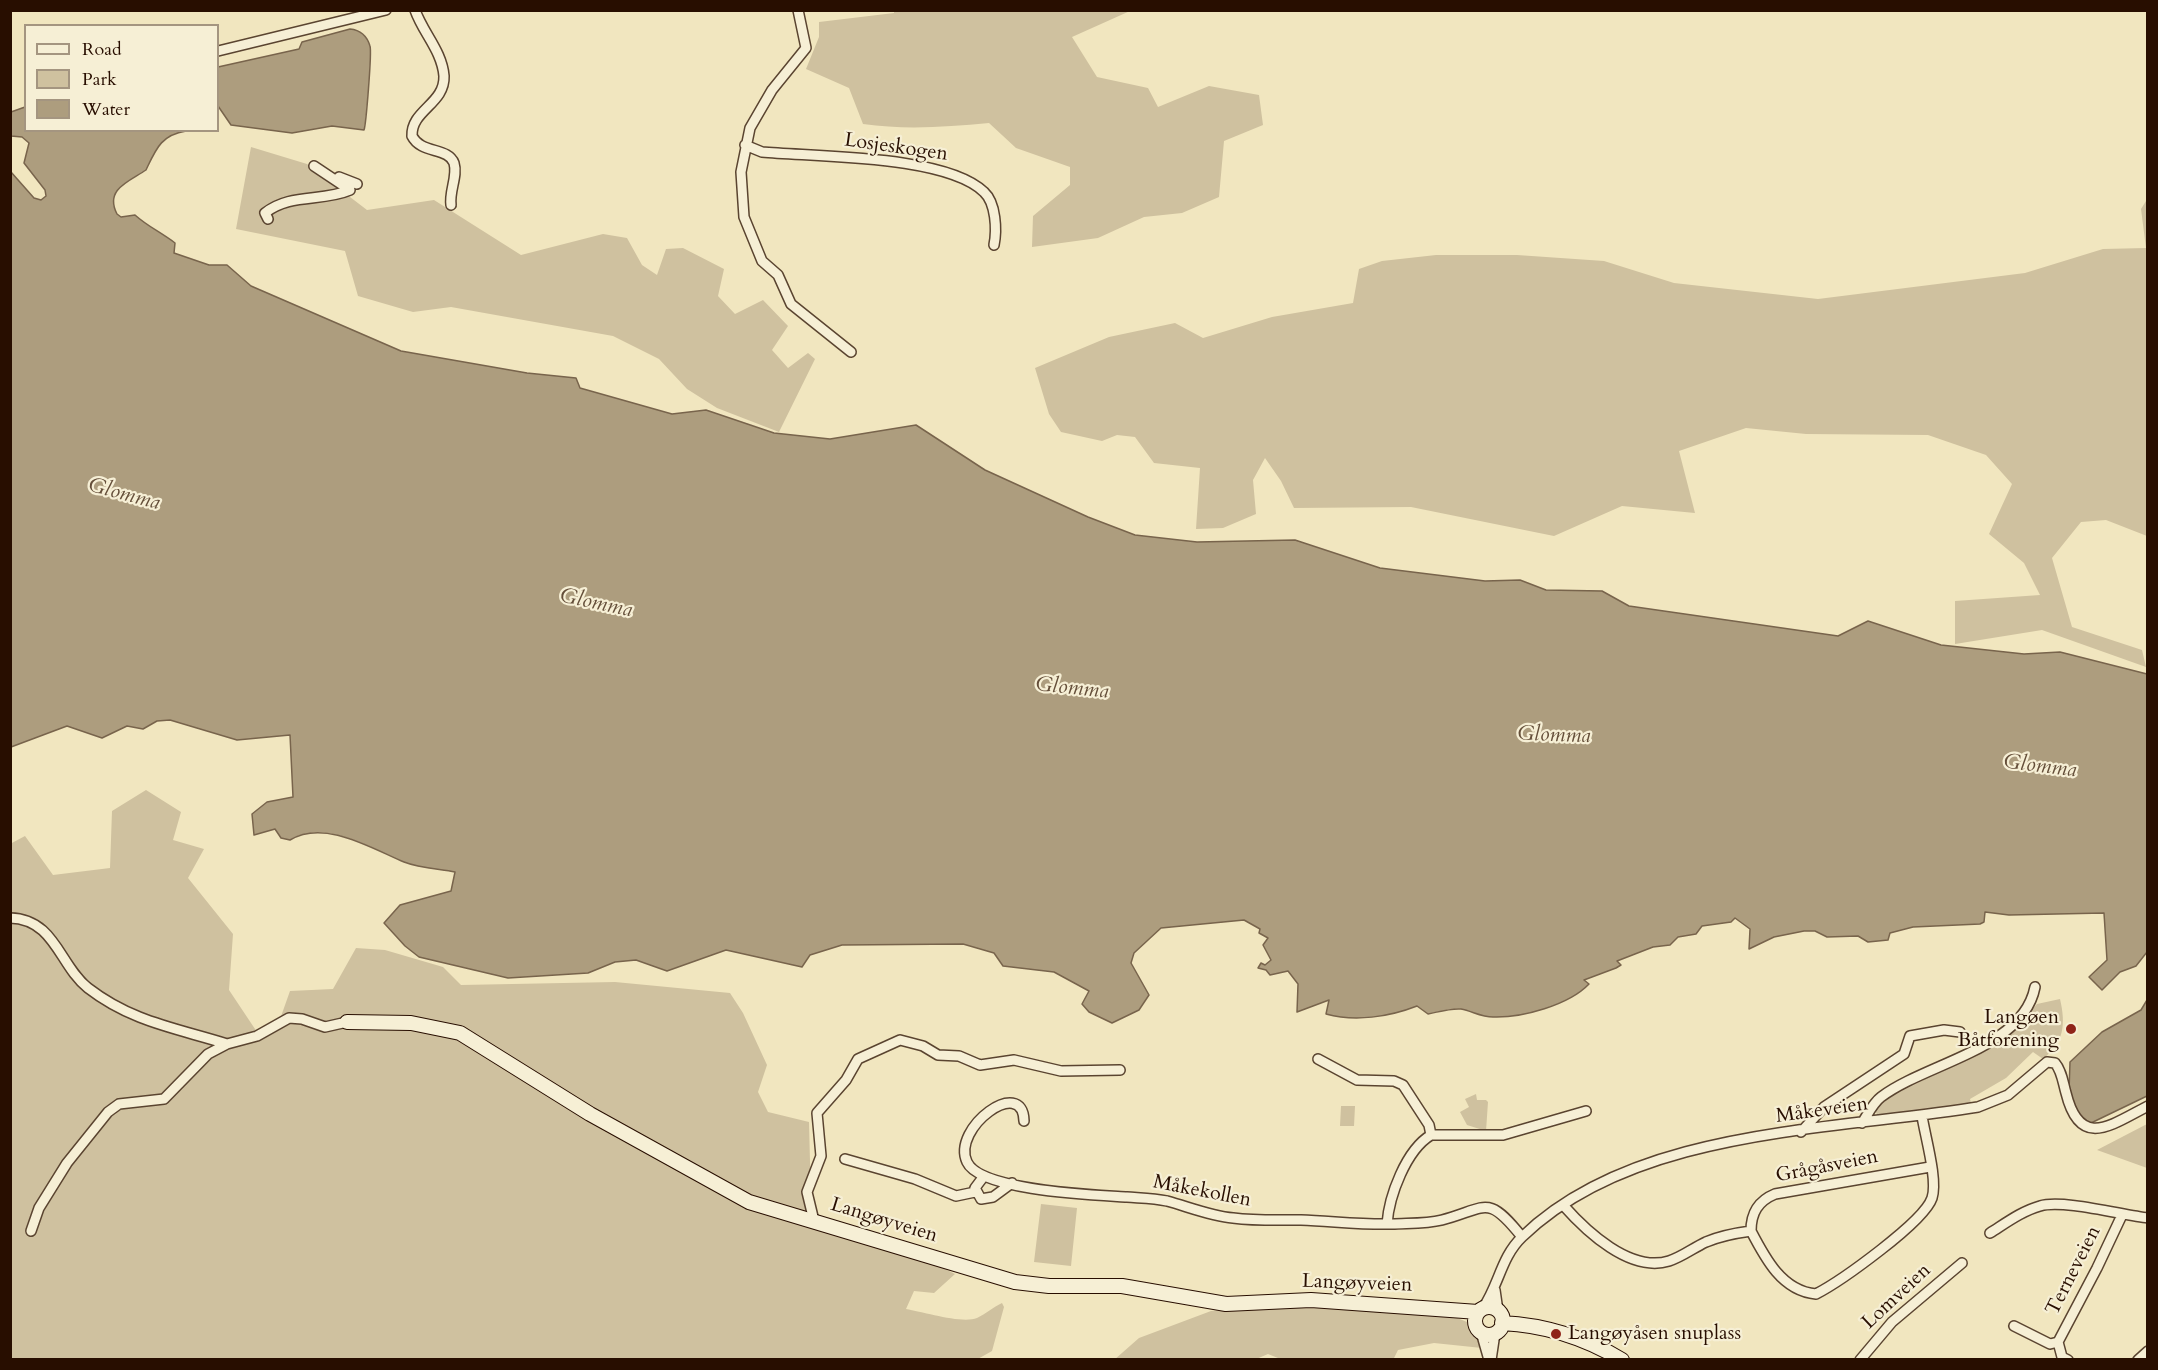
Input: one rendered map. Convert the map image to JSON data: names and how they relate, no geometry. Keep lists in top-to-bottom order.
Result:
{
  "streets": {
    "main road": ["Langøyveien"],
    "street": [
      "Losjeskogen",
      "Måkeveien",
      "Grågåsveien",
      "Måkekollen",
      "Terneveien",
      "Lomveien"
    ]
  },
  "crossings": [
    ["Måkeveien", "Måkekollen"],
    ["Måkeveien", "Langøyveien"]
  ],
  "water": ["Glomma"],
  "places": ["Langøen Båtforening", "Langøyåsen snuplass"],
  "legend": ["Road", "Park", "Water"]
}
